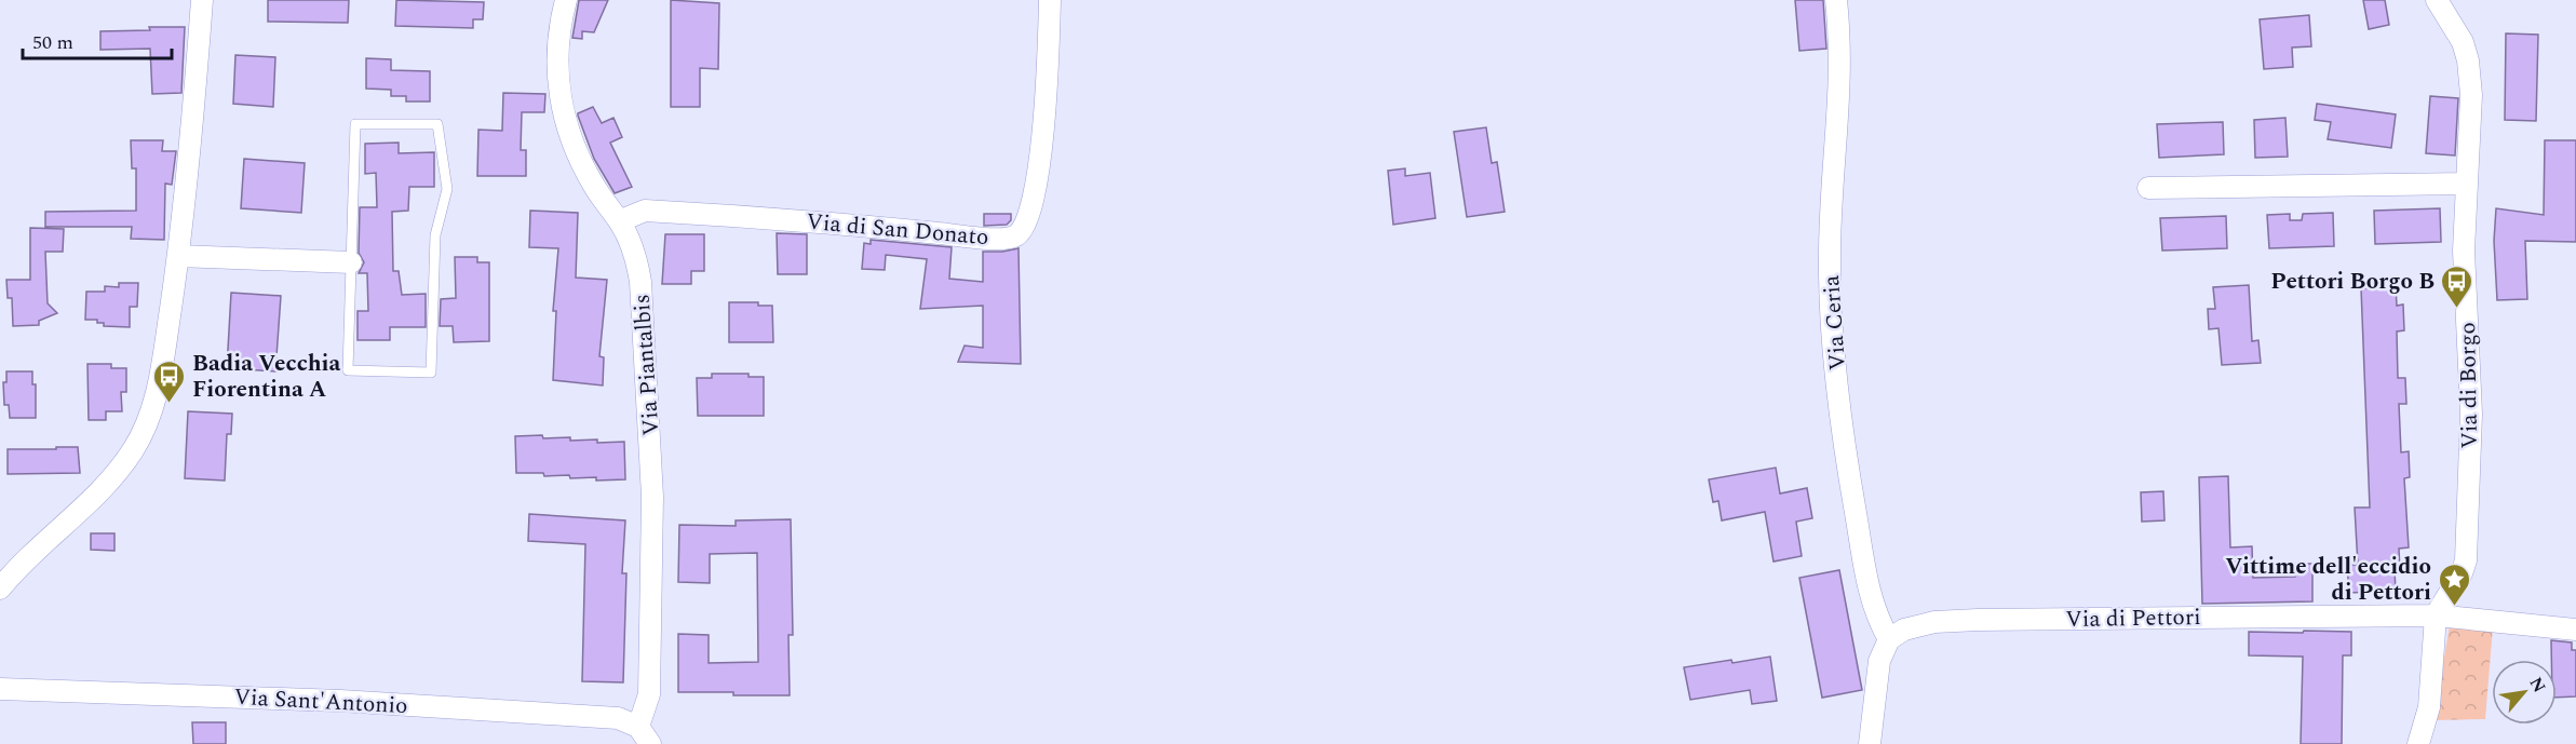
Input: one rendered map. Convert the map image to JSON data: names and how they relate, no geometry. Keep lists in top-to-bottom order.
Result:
{
  "streets": {
    "street": [
      "Via di San Donato",
      "Via Ceria",
      "Via Piantalbis",
      "Via di Borgo",
      "Via di Pettori",
      "Via Sant'Antonio"
    ]
  },
  "crossings": [
    ["Via di San Donato", "Via Piantalbis"],
    ["Via Ceria", "Via di Pettori"],
    ["Via Piantalbis", "Via Sant'Antonio"],
    ["Via di Borgo", "Via di Pettori"]
  ],
  "places": {
    "bus stop": ["Pettori Borgo B", "Badia Vecchia Fiorentina A"],
    "place": ["Vittime dell'eccidio di Pettori"]
  },
  "scale_bar": "50 m",
  "north": "top right"
}
